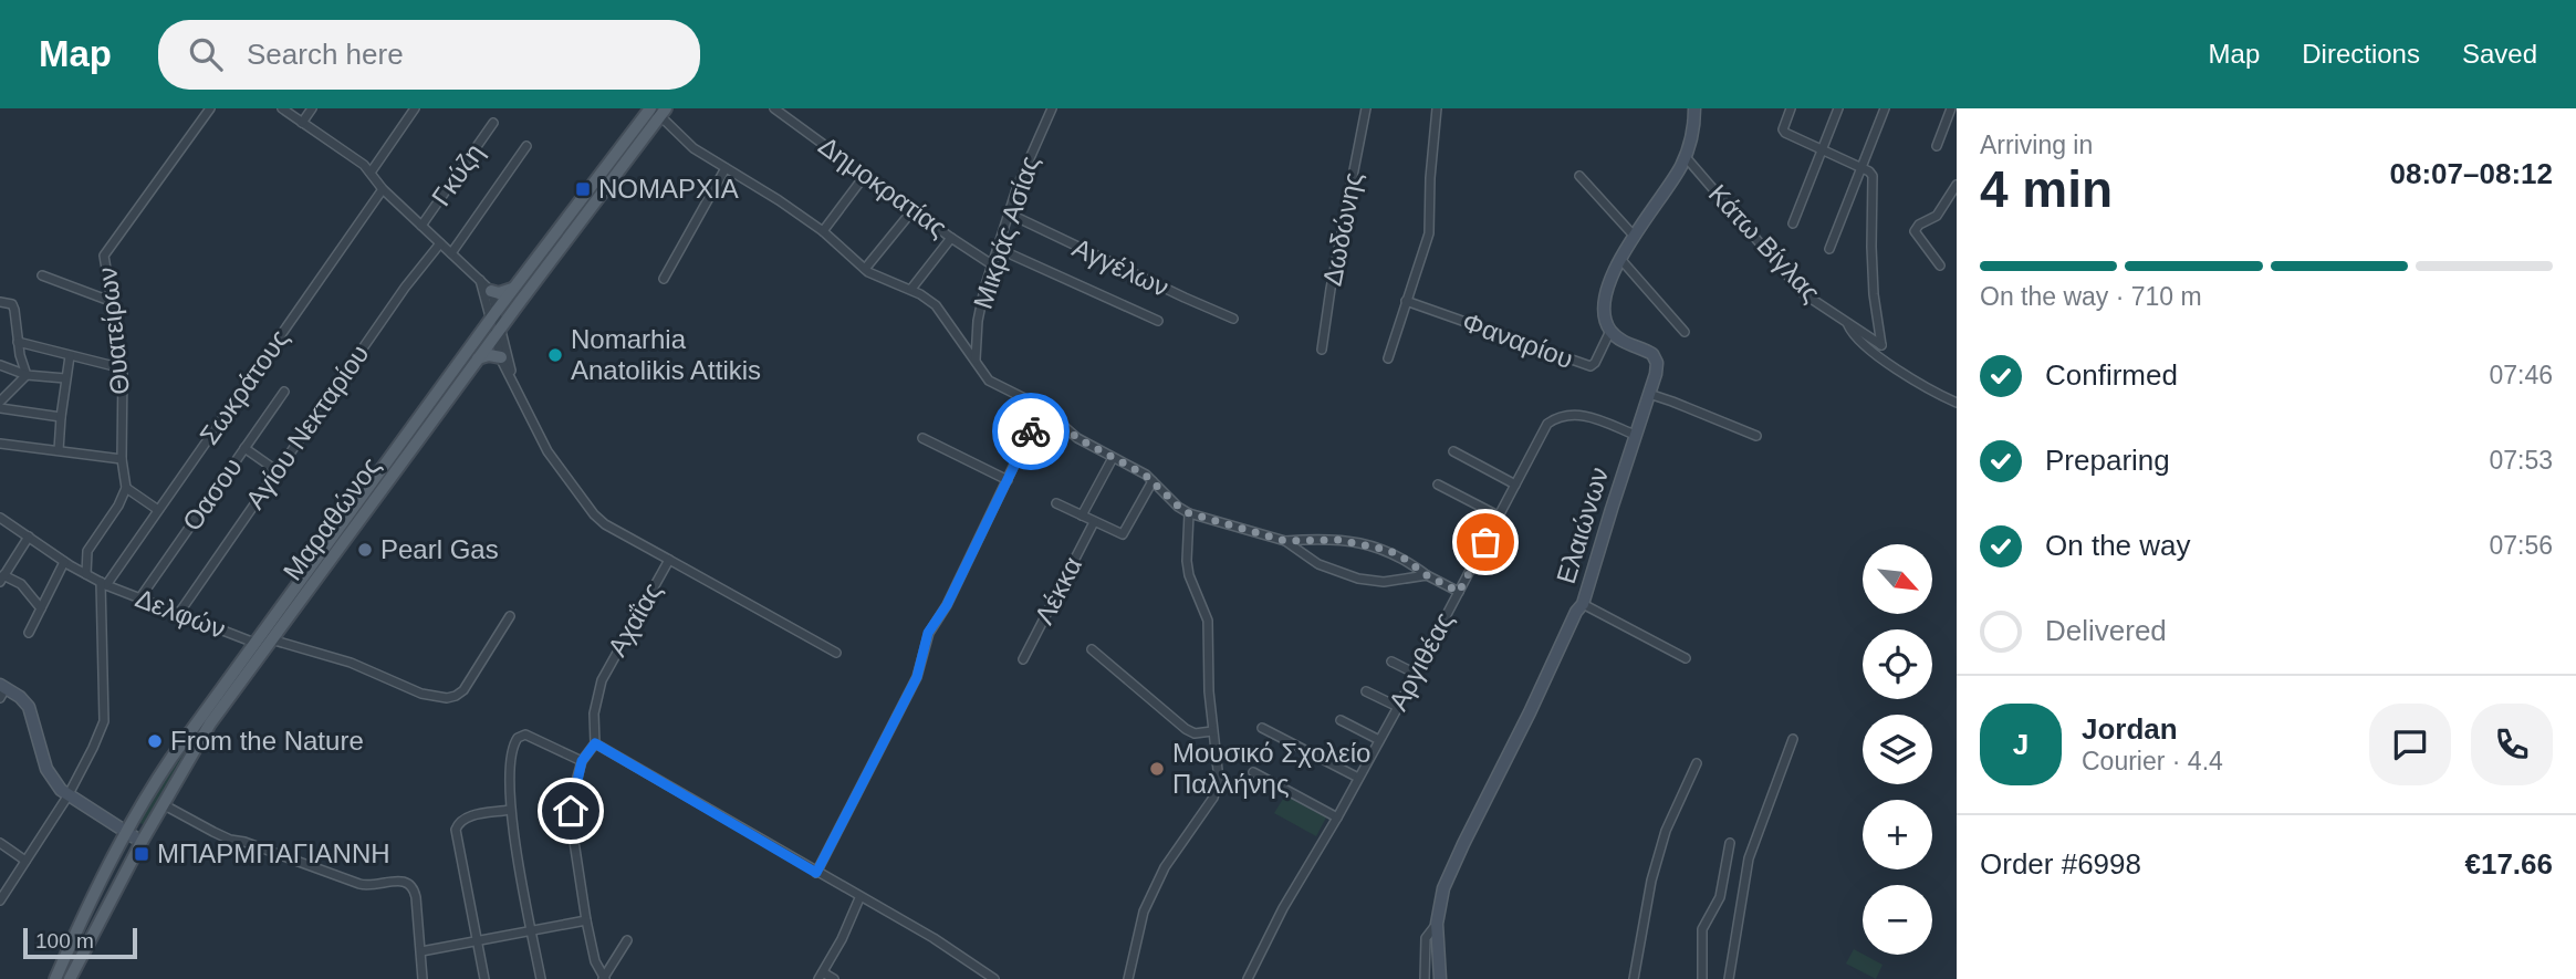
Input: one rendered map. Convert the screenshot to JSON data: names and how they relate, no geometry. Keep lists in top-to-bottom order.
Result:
{
  "streets": {
    "main road": ["Μαραθώνος", "Ελαιώνων"],
    "street": [
      "Γκύζη",
      "Δημοκρατίας",
      "Δωδώνης",
      "Μικράς Ασίας",
      "Κάτω Βίγλας",
      "Αγγέλων",
      "Θυατείρων",
      "Φαναρίου",
      "Σωκράτους",
      "Αγίου Νεκταρίου",
      "Οασου",
      "Λέκκα",
      "Δελφών",
      "Αχαΐας",
      "Αργιθέας"
    ]
  },
  "crossings": [
    ["Δημοκρατίας", "Μικράς Ασίας"],
    ["Μικράς Ασίας", "Αγγέλων"],
    ["Φαναρίου", "Ελαιώνων"],
    ["Σωκράτους", "Δελφών"],
    ["Αγίου Νεκταρίου", "Δελφών"],
    ["Οασου", "Δελφών"],
    ["Μαραθώνος", "Δελφών"],
    ["Μαραθώνος", "Αχαΐας"],
    ["Ελαιώνων", "Αργιθέας"]
  ],
  "places": {
    "transit": ["ΝΟΜΑΡΧΙΑ", "ΜΠΑΡΜΠΑΓΙΑΝΝΗ"],
    "other": [
      "Nomarhia Anatolikis Attikis",
      "Pearl Gas",
      "From the Nature",
      "Μουσικό Σχολείο Παλλήνης"
    ]
  },
  "scale_bar": "100 m",
  "north": "bottom right",
  "page": {
    "header": "Map",
    "search": "Search here",
    "nav": ["Map", "Directions", "Saved"],
    "heading": ["4 min", "Arriving in", "08:07–08:12"],
    "panel": [
      "Jordan",
      "Courier · 4.4",
      "Order #6998",
      "€17.66"
    ],
    "bar": "On the way · 710 m",
    "list": [
      ["Confirmed", "07:46"],
      ["Preparing", "07:53"],
      ["On the way", "07:56"],
      "Delivered"
    ],
    "map_buttons": ["+", "−"],
    "round": "J",
    "scale": "100 m"
  }
}
